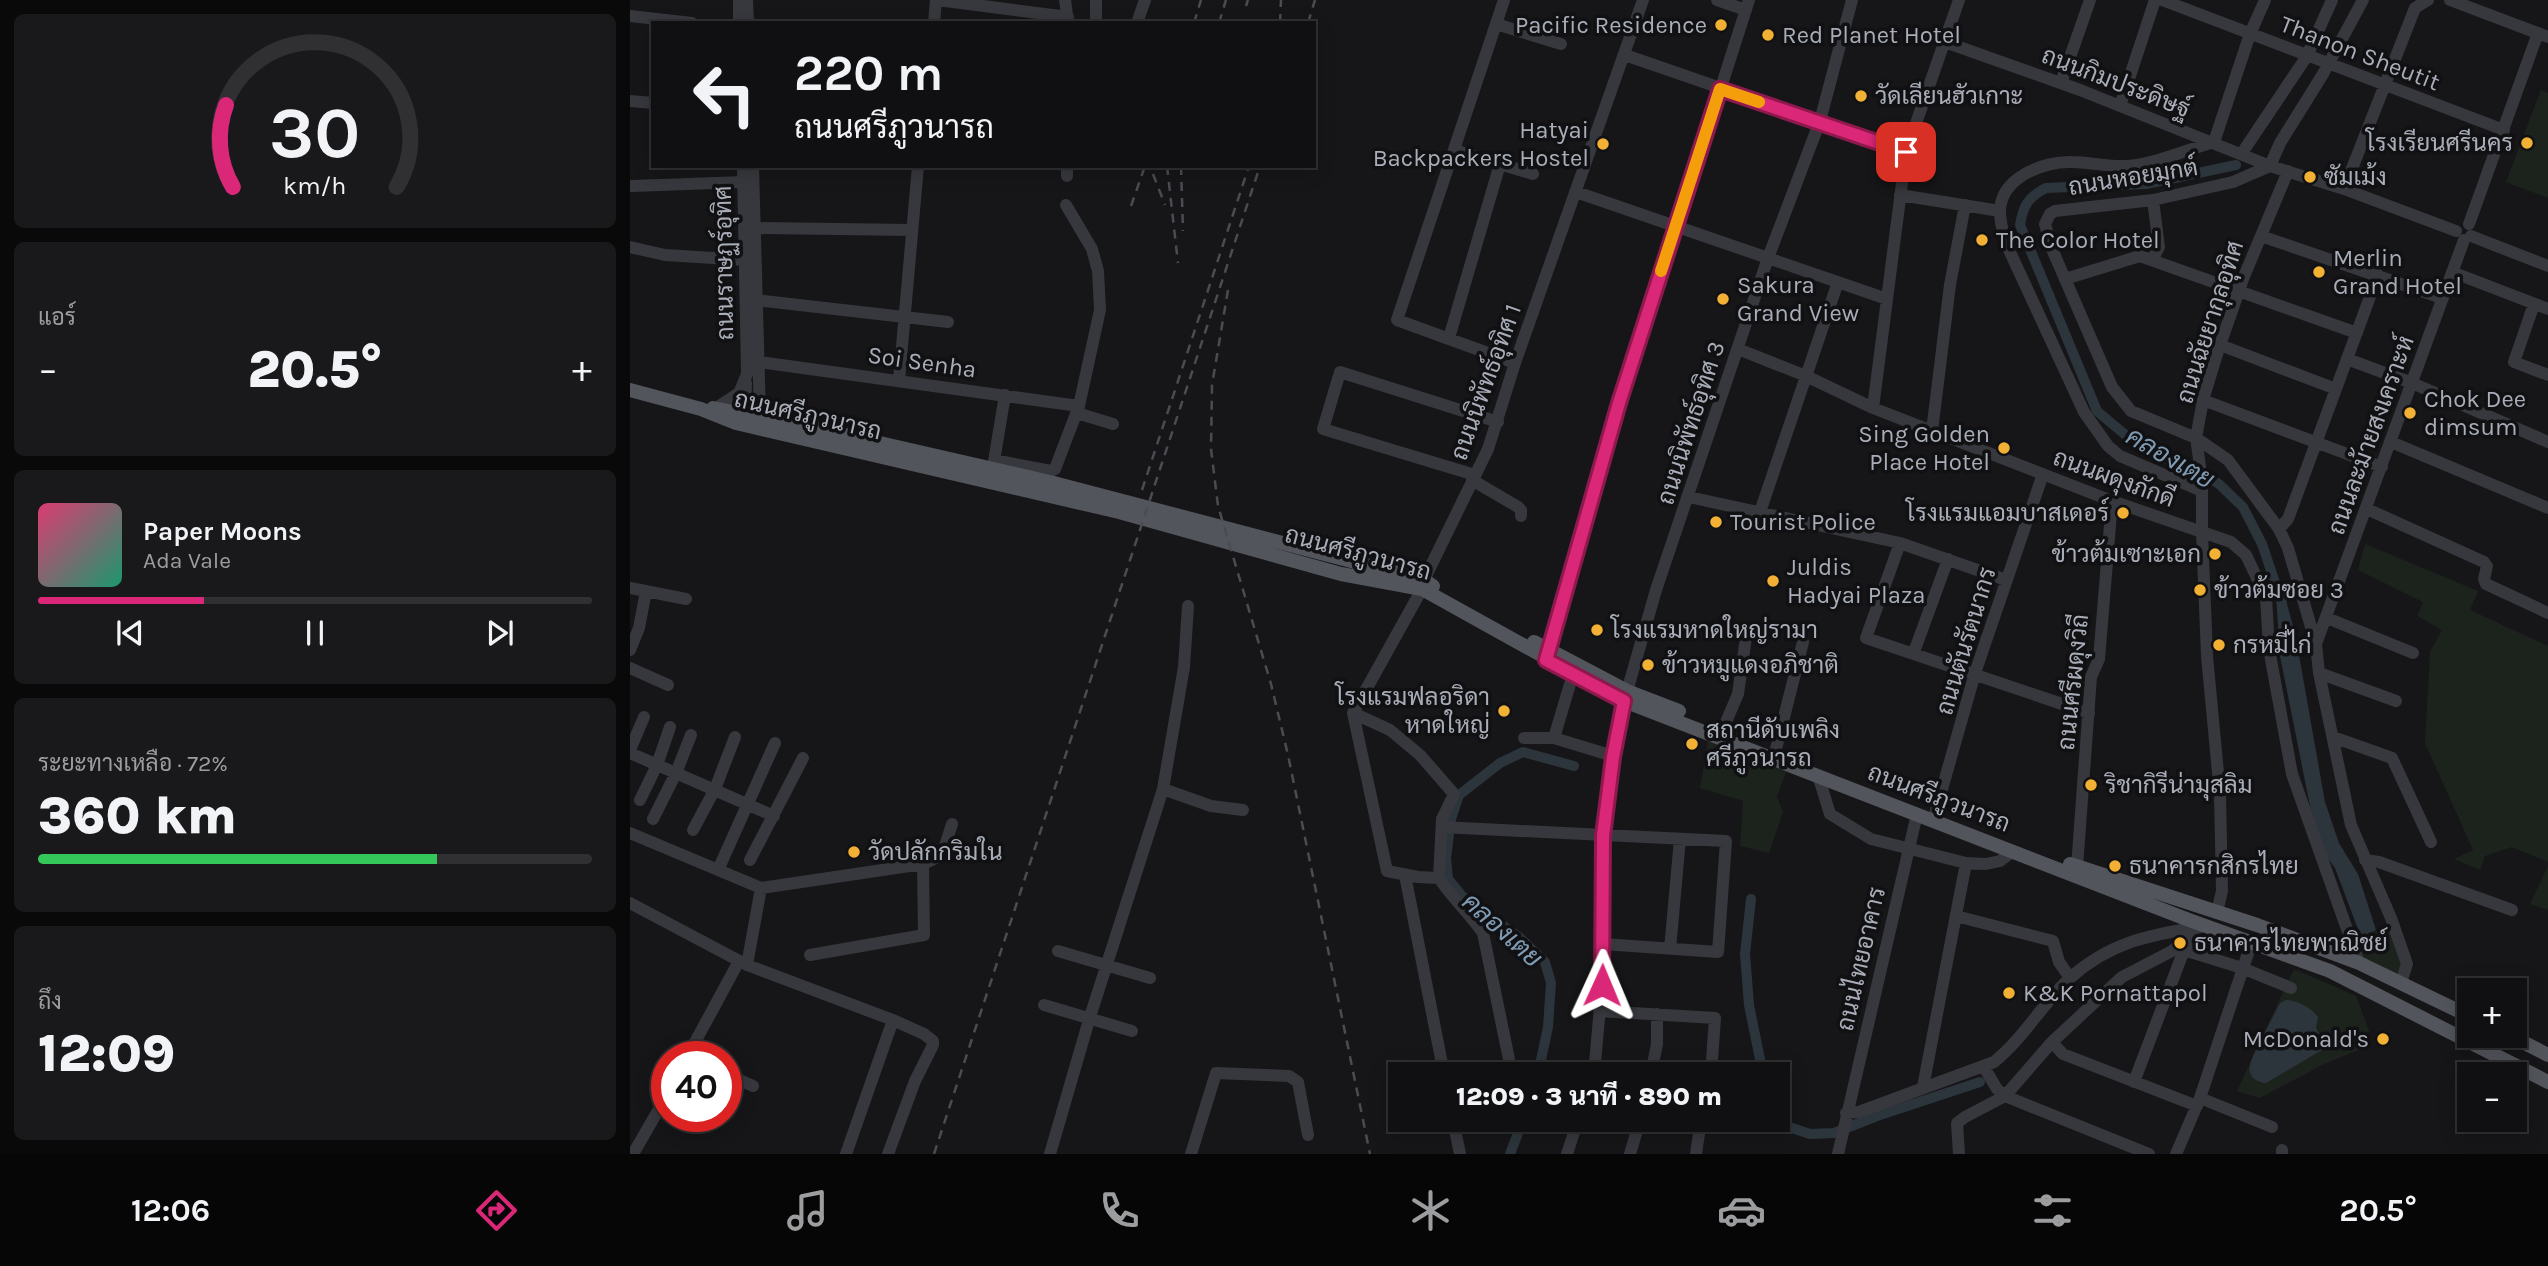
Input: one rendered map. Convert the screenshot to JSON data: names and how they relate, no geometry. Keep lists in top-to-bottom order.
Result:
{
  "streets": {
    "main road": ["ถนนศรีภูวนารถ"],
    "street": [
      "Thanon Sheutit",
      "ถนนกิมประดิษฐ์",
      "ถนนหอยมุกต์",
      "ถนนราษฏร์อุทิศ",
      "ถนนฉัยยากุลอุทิศ",
      "Soi Senha",
      "ถนนนิพัทธ์อุทิศ 1",
      "ถนนนิพัทธ์อุทิศ 3",
      "ถนนละม้ายสงเคราะห์",
      "ถนนผดุงภักดี",
      "ถนนตันรัตนากร",
      "ถนนศรีผดุงวิถี",
      "ถนนไทยอาคาร"
    ]
  },
  "crossings": [
    ["Thanon Sheutit", "ถนนละม้ายสงเคราะห์"],
    ["ถนนกิมประดิษฐ์", "ถนนหอยมุกต์"],
    ["ถนนหอยมุกต์", "ถนนฉัยยากุลอุทิศ"],
    ["ถนนหอยมุกต์", "ถนนละม้ายสงเคราะห์"],
    ["ถนนราษฏร์อุทิศ", "Soi Senha"],
    ["ถนนฉัยยากุลอุทิศ", "ถนนละม้ายสงเคราะห์"],
    ["ถนนฉัยยากุลอุทิศ", "ถนนผดุงภักดี"],
    ["ถนนนิพัทธ์อุทิศ 1", "ถนนศรีภูวนารถ"],
    ["ถนนศรีภูวนารถ", "ถนนนิพัทธ์อุทิศ 3"],
    ["ถนนศรีภูวนารถ", "ถนนละม้ายสงเคราะห์"],
    ["ถนนศรีภูวนารถ", "ถนนผดุงภักดี"],
    ["ถนนศรีภูวนารถ", "ถนนตันรัตนากร"],
    ["ถนนศรีภูวนารถ", "ถนนศรีผดุงวิถี"],
    ["ถนนศรีภูวนารถ", "ถนนไทยอาคาร"],
    ["ถนนนิพัทธ์อุทิศ 3", "ถนนผดุงภักดี"],
    ["ถนนผดุงภักดี", "ถนนตันรัตนากร"],
    ["ถนนผดุงภักดี", "ถนนศรีผดุงวิถี"]
  ],
  "water": ["คลองเตย"],
  "places": [
    "Pacific Residence",
    "Red Planet Hotel",
    "วัดเลียนฮัวเกาะ",
    "โรงเรียนศรีนคร",
    "Hatyai Backpackers Hostel",
    "ซัมเม้ง",
    "The Color Hotel",
    "Merlin Grand Hotel",
    "Sakura Grand View",
    "Chok Dee dimsum",
    "Sing Golden Place Hotel",
    "โรงแรมแอมบาสเดอร์",
    "Tourist Police",
    "ข้าวต้มเซาะเอก",
    "Juldis Hadyai Plaza",
    "ข้าวต้มซอย 3",
    "โรงแรมหาดใหญ่รามา",
    "กรหมี่ไก่",
    "ข้าวหมูแดงอภิชาติ",
    "โรงแรมฟลอริดา หาดใหญ่",
    "สถานีดับเพลิง ศรีภูวนารถ",
    "ริชากิรีน่ามุสลิม",
    "วัดปลักกริมใน",
    "ธนาคารกสิกรไทย",
    "ธนาคารไทยพาณิชย์",
    "K&K Pornattapol",
    "McDonald's"
  ],
  "page": {
    "turn": ["220 m", "ถนนศรีภูวนารถ"],
    "tile": [
      "แอร์",
      ["ระยะทางเหลือ · 72%", "360 km"],
      ["ถึง", "12:09"]
    ],
    "heat": ["−", "20.5°", "+"],
    "song": ["Paper Moons", "Ada Vale"],
    "map_buttons": ["+", "−"],
    "limit": "40",
    "trip": "12:09 · 3 นาที · 890 m",
    "tabs": ["12:06", "20.5°"],
    "gauge": ["30", "km/h"]
  }
}
